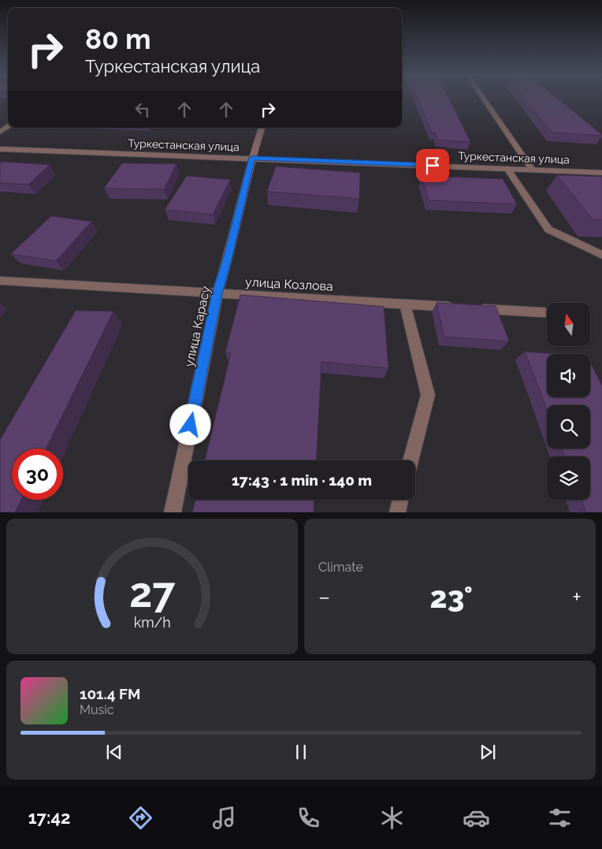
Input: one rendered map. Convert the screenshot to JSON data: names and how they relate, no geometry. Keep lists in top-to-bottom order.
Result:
{
  "streets": {
    "street": ["Туркестанская улица", "улица Козлова", "улица Карасу"]
  },
  "crossings": [
    ["Туркестанская улица", "улица Карасу"],
    ["улица Козлова", "улица Карасу"]
  ],
  "north": "top",
  "page": {
    "turn": ["80 m", "Туркестанская улица"],
    "limit": "30",
    "trip": "17:43 · 1 min · 140 m",
    "tile": "Climate",
    "heat": ["−", "23°", "+"],
    "song": ["101.4 FM", "Music"],
    "tabs": "17:42",
    "gauge": ["27", "km/h"]
  }
}
